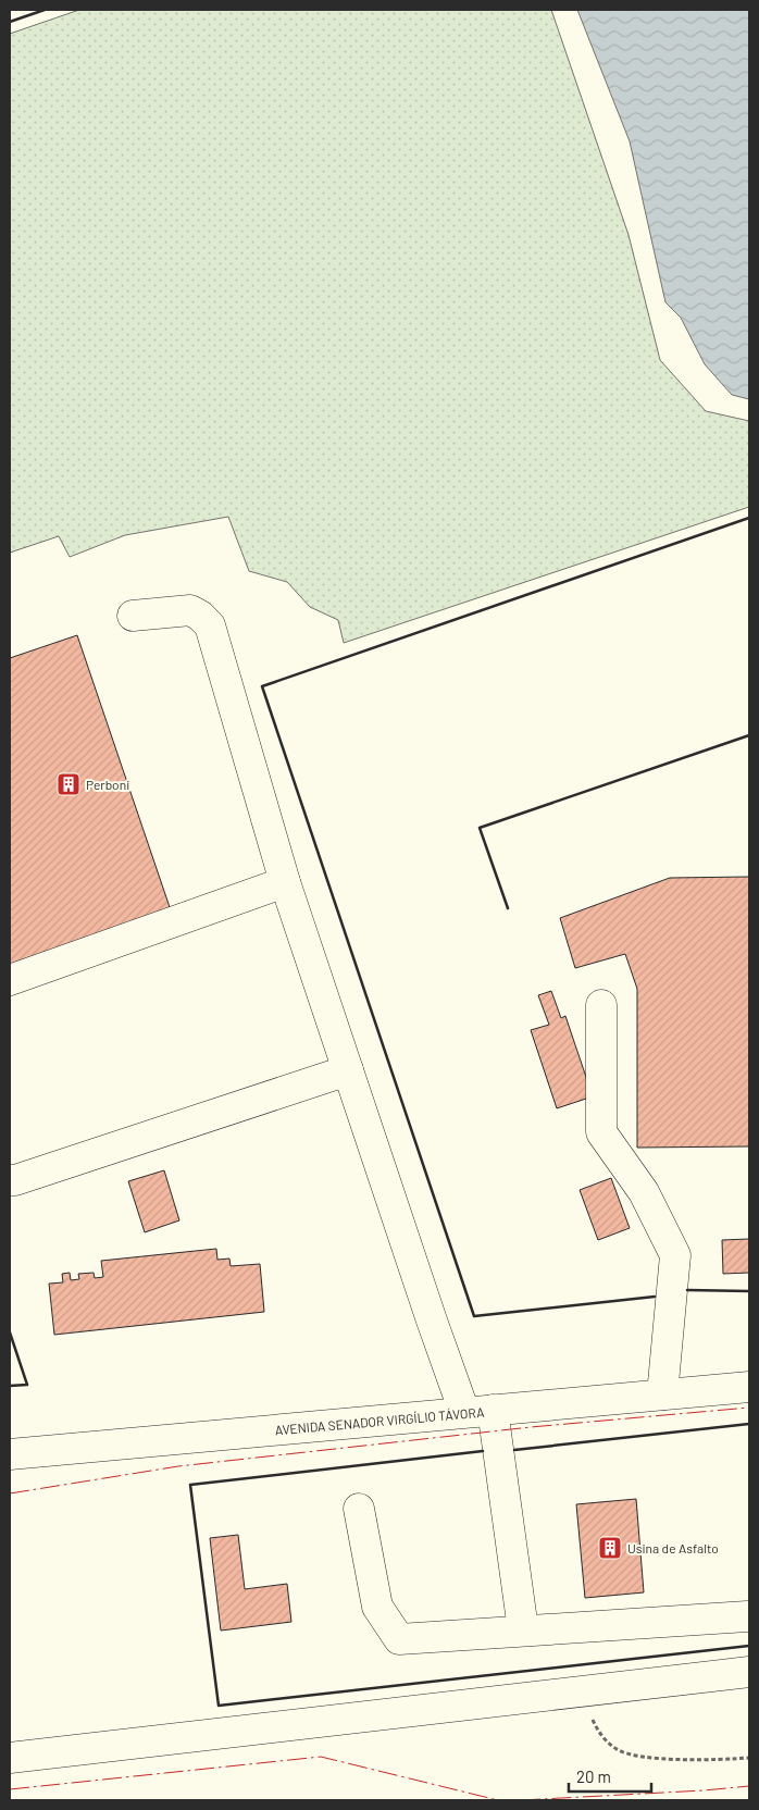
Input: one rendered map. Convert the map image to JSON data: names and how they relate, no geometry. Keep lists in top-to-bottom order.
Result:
{
  "streets": {
    "main road": ["AVENIDA SENADOR VIRGÍLIO TÁVORA"]
  },
  "places": {
    "building": ["Perboni", "Usina de Asfalto"]
  },
  "scale_bar": "20 m"
}
